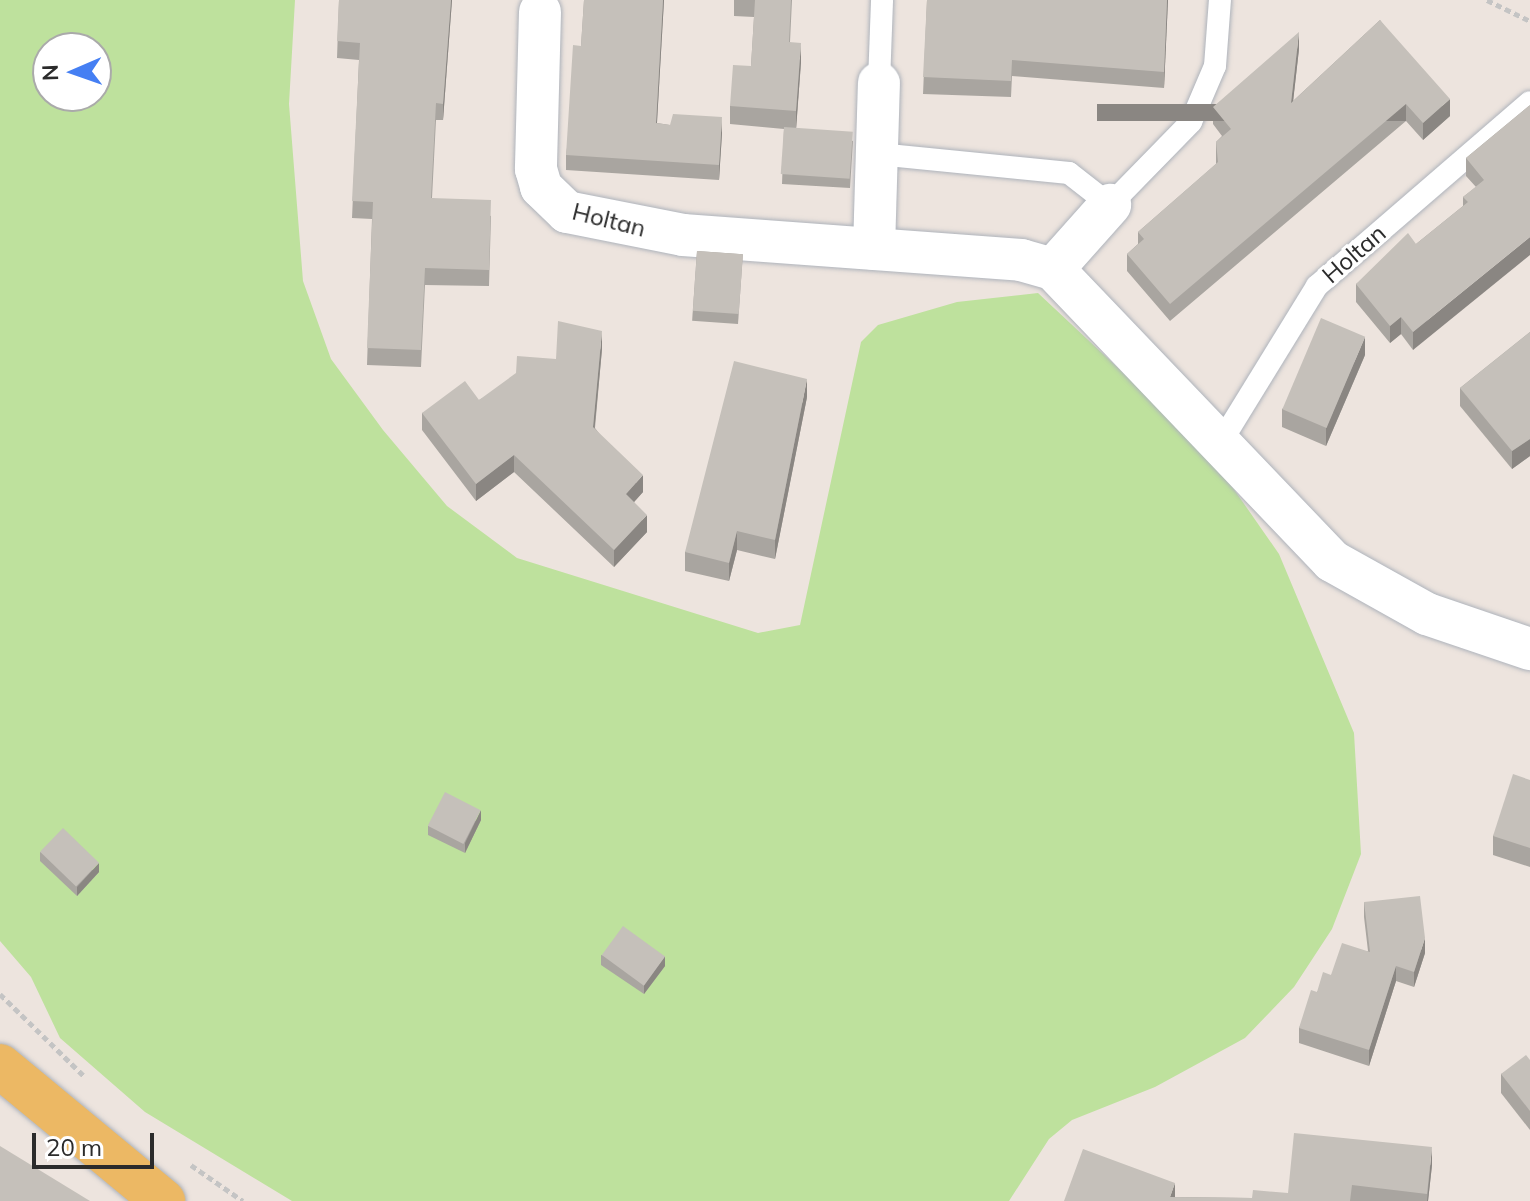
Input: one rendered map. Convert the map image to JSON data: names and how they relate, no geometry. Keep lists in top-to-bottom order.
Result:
{
  "streets": {
    "street": ["Holtan"]
  },
  "scale_bar": "20 m",
  "north": "left"
}
